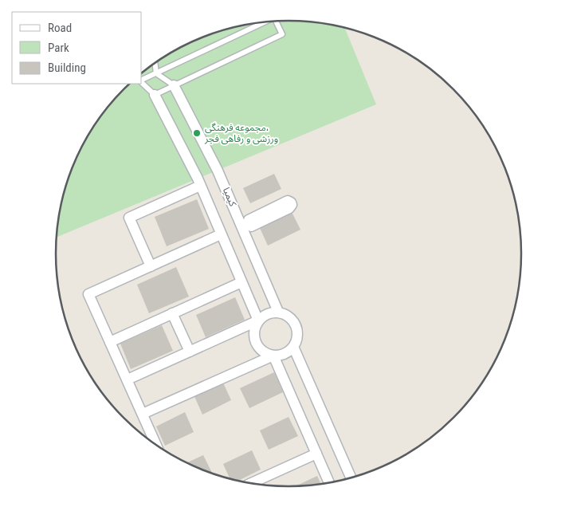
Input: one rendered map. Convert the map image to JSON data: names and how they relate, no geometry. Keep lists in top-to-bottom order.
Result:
{
  "streets": {
    "street": ["کیمیا"]
  },
  "places": ["مجموعه فرهنگی، ورزشی و رفاهی فجر"],
  "legend": ["Road", "Park", "Building"]
}
